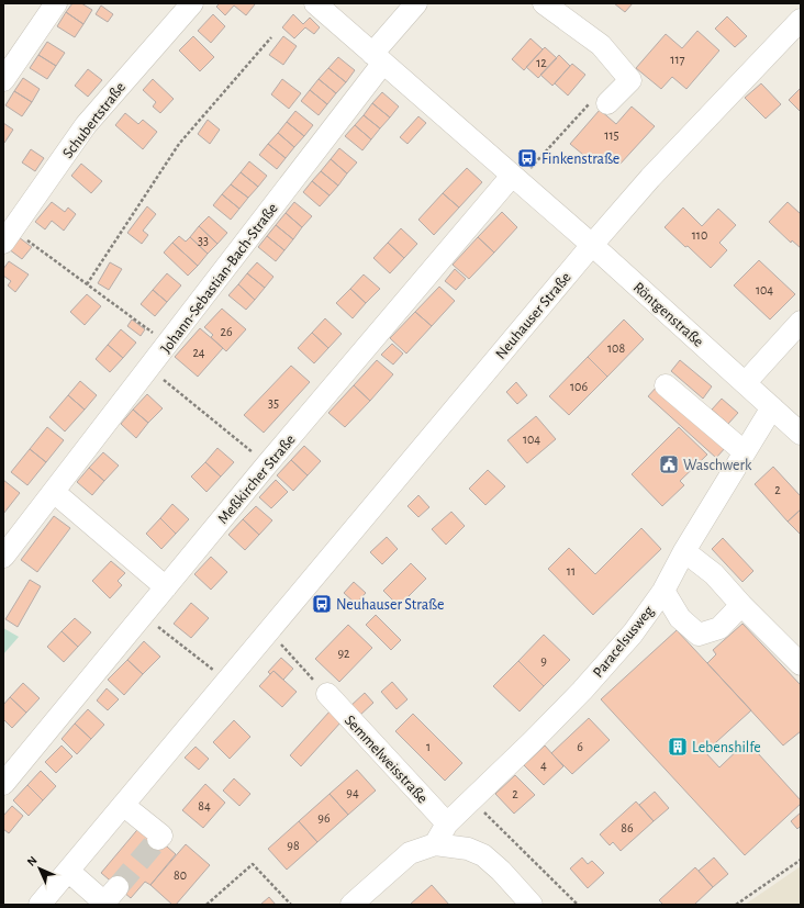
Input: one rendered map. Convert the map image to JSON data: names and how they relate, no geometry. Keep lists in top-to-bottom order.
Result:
{
  "streets": {
    "street": [
      "Schubertstraße",
      "Johann-Sebastian-Bach-Straße",
      "Röntgenstraße",
      "Neuhauser Straße",
      "Meßkircher Straße",
      "Paracelsusweg",
      "Semmelweisstraße"
    ]
  },
  "crossings": [
    ["Röntgenstraße", "Neuhauser Straße"],
    ["Röntgenstraße", "Paracelsusweg"],
    ["Paracelsusweg", "Semmelweisstraße"]
  ],
  "places": {
    "bus stop": ["Finkenstraße", "Neuhauser Straße"],
    "public building": ["Waschwerk"],
    "building": ["Lebenshilfe"]
  },
  "house_numbers": [
    "117",
    "12",
    "115",
    "110",
    "33",
    "104",
    "26",
    "108",
    "24",
    "106",
    "35",
    "104",
    "2",
    "11",
    "92",
    "9",
    "1",
    "6",
    "4",
    "94",
    "2",
    "84",
    "96",
    "86",
    "98",
    "80"
  ],
  "north": "top left"
}
